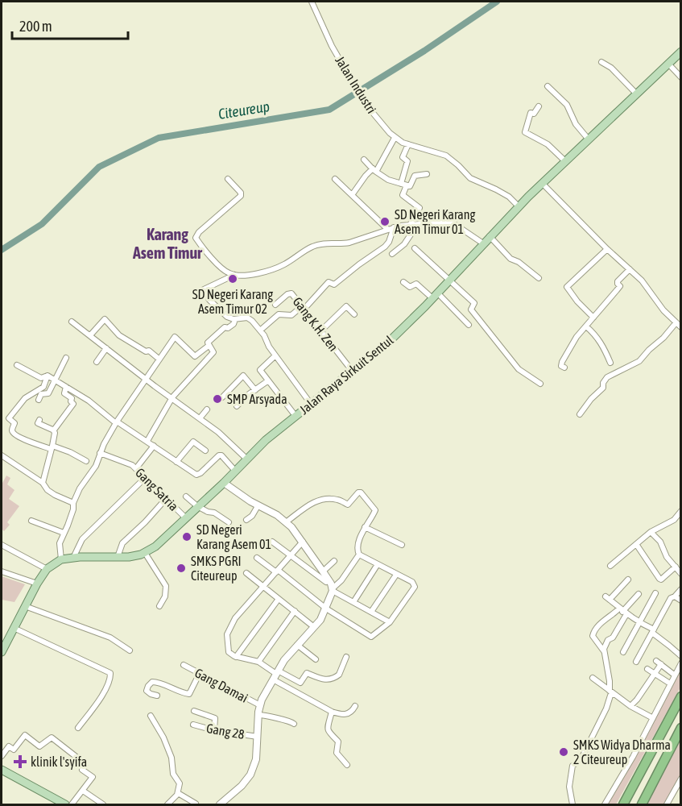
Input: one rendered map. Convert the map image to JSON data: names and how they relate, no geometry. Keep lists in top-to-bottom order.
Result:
{
  "streets": {
    "main road": ["Jalan Raya Sirkuit Sentul"],
    "street": [
      "Jalan Industri",
      "Gang K.H. Zen",
      "Gang Satria",
      "Gang Damai",
      "Gang 28"
    ]
  },
  "crossings": [
    ["Jalan Industri", "Jalan Raya Sirkuit Sentul"],
    ["Gang K.H. Zen", "Jalan Raya Sirkuit Sentul"],
    ["Jalan Raya Sirkuit Sentul", "Gang Satria"]
  ],
  "districts": ["Karang Asem Timur"],
  "water": ["Citeureup"],
  "places": {
    "other": [
      "SD Negeri Karang Asem Timur 01",
      "SD Negeri Karang Asem Timur 02",
      "SMP Arsyada",
      "SD Negeri Karang Asem 01",
      "SMKS PGRI Citeureup",
      "SMKS Widya Dharma 2 Citeureup"
    ],
    "health": ["klinik l'syifa"]
  },
  "scale_bar": "200 m"
}
